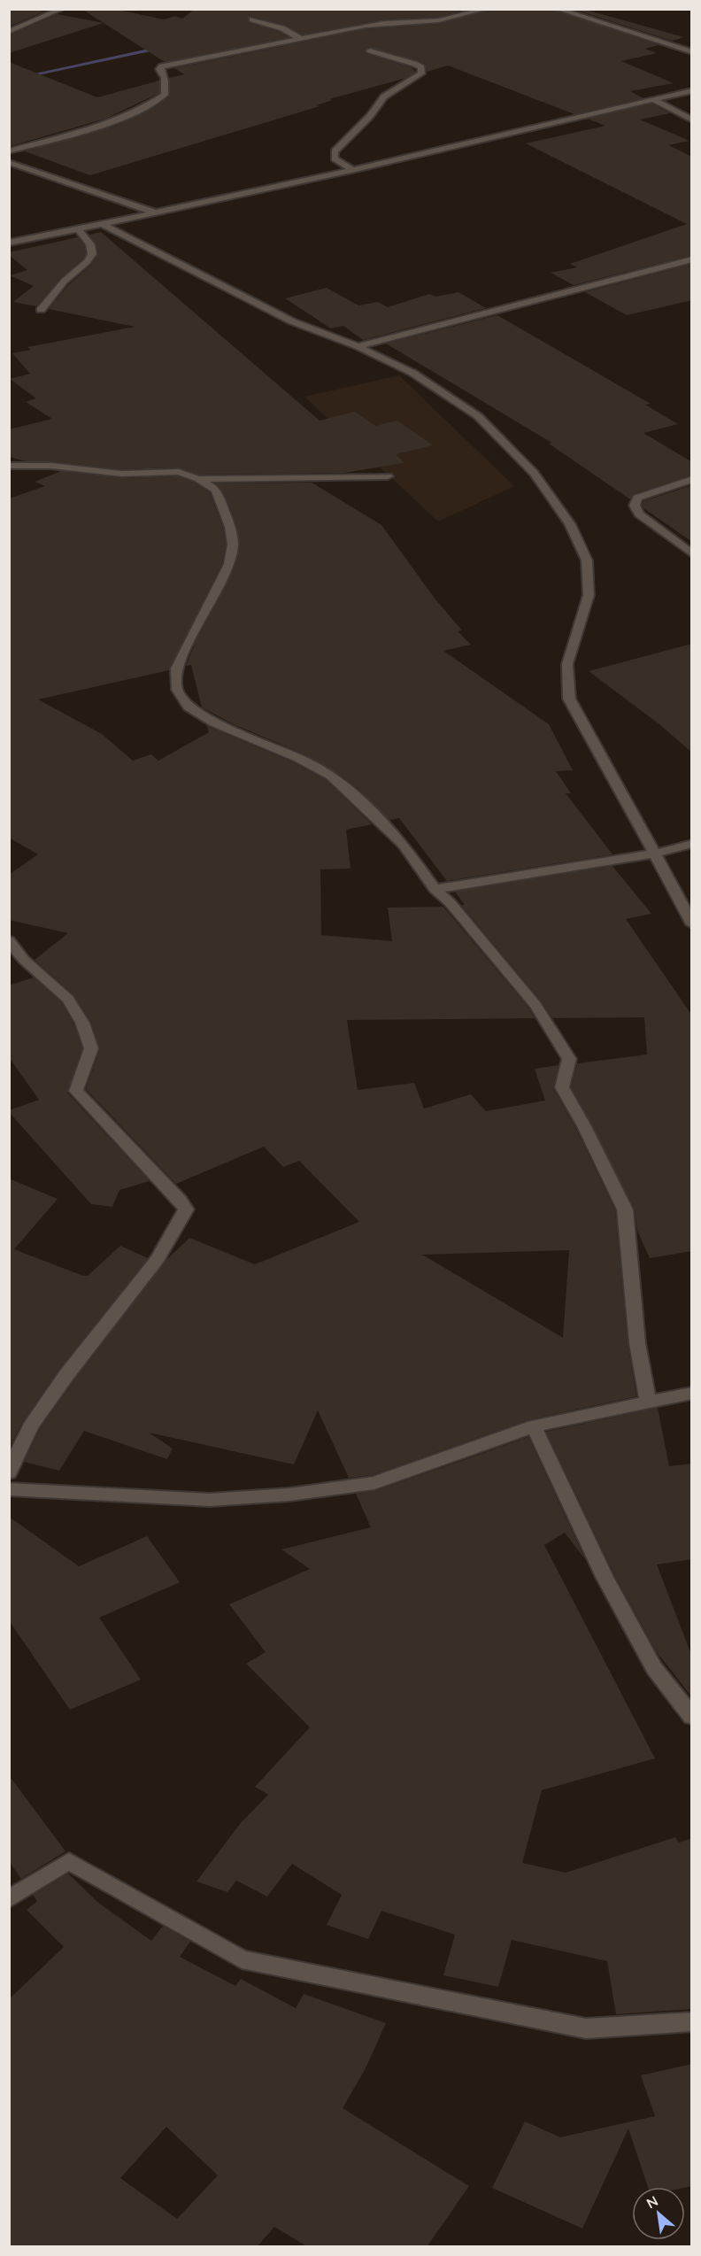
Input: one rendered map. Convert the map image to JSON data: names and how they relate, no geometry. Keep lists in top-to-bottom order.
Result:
{
  "north": "top left"
}
